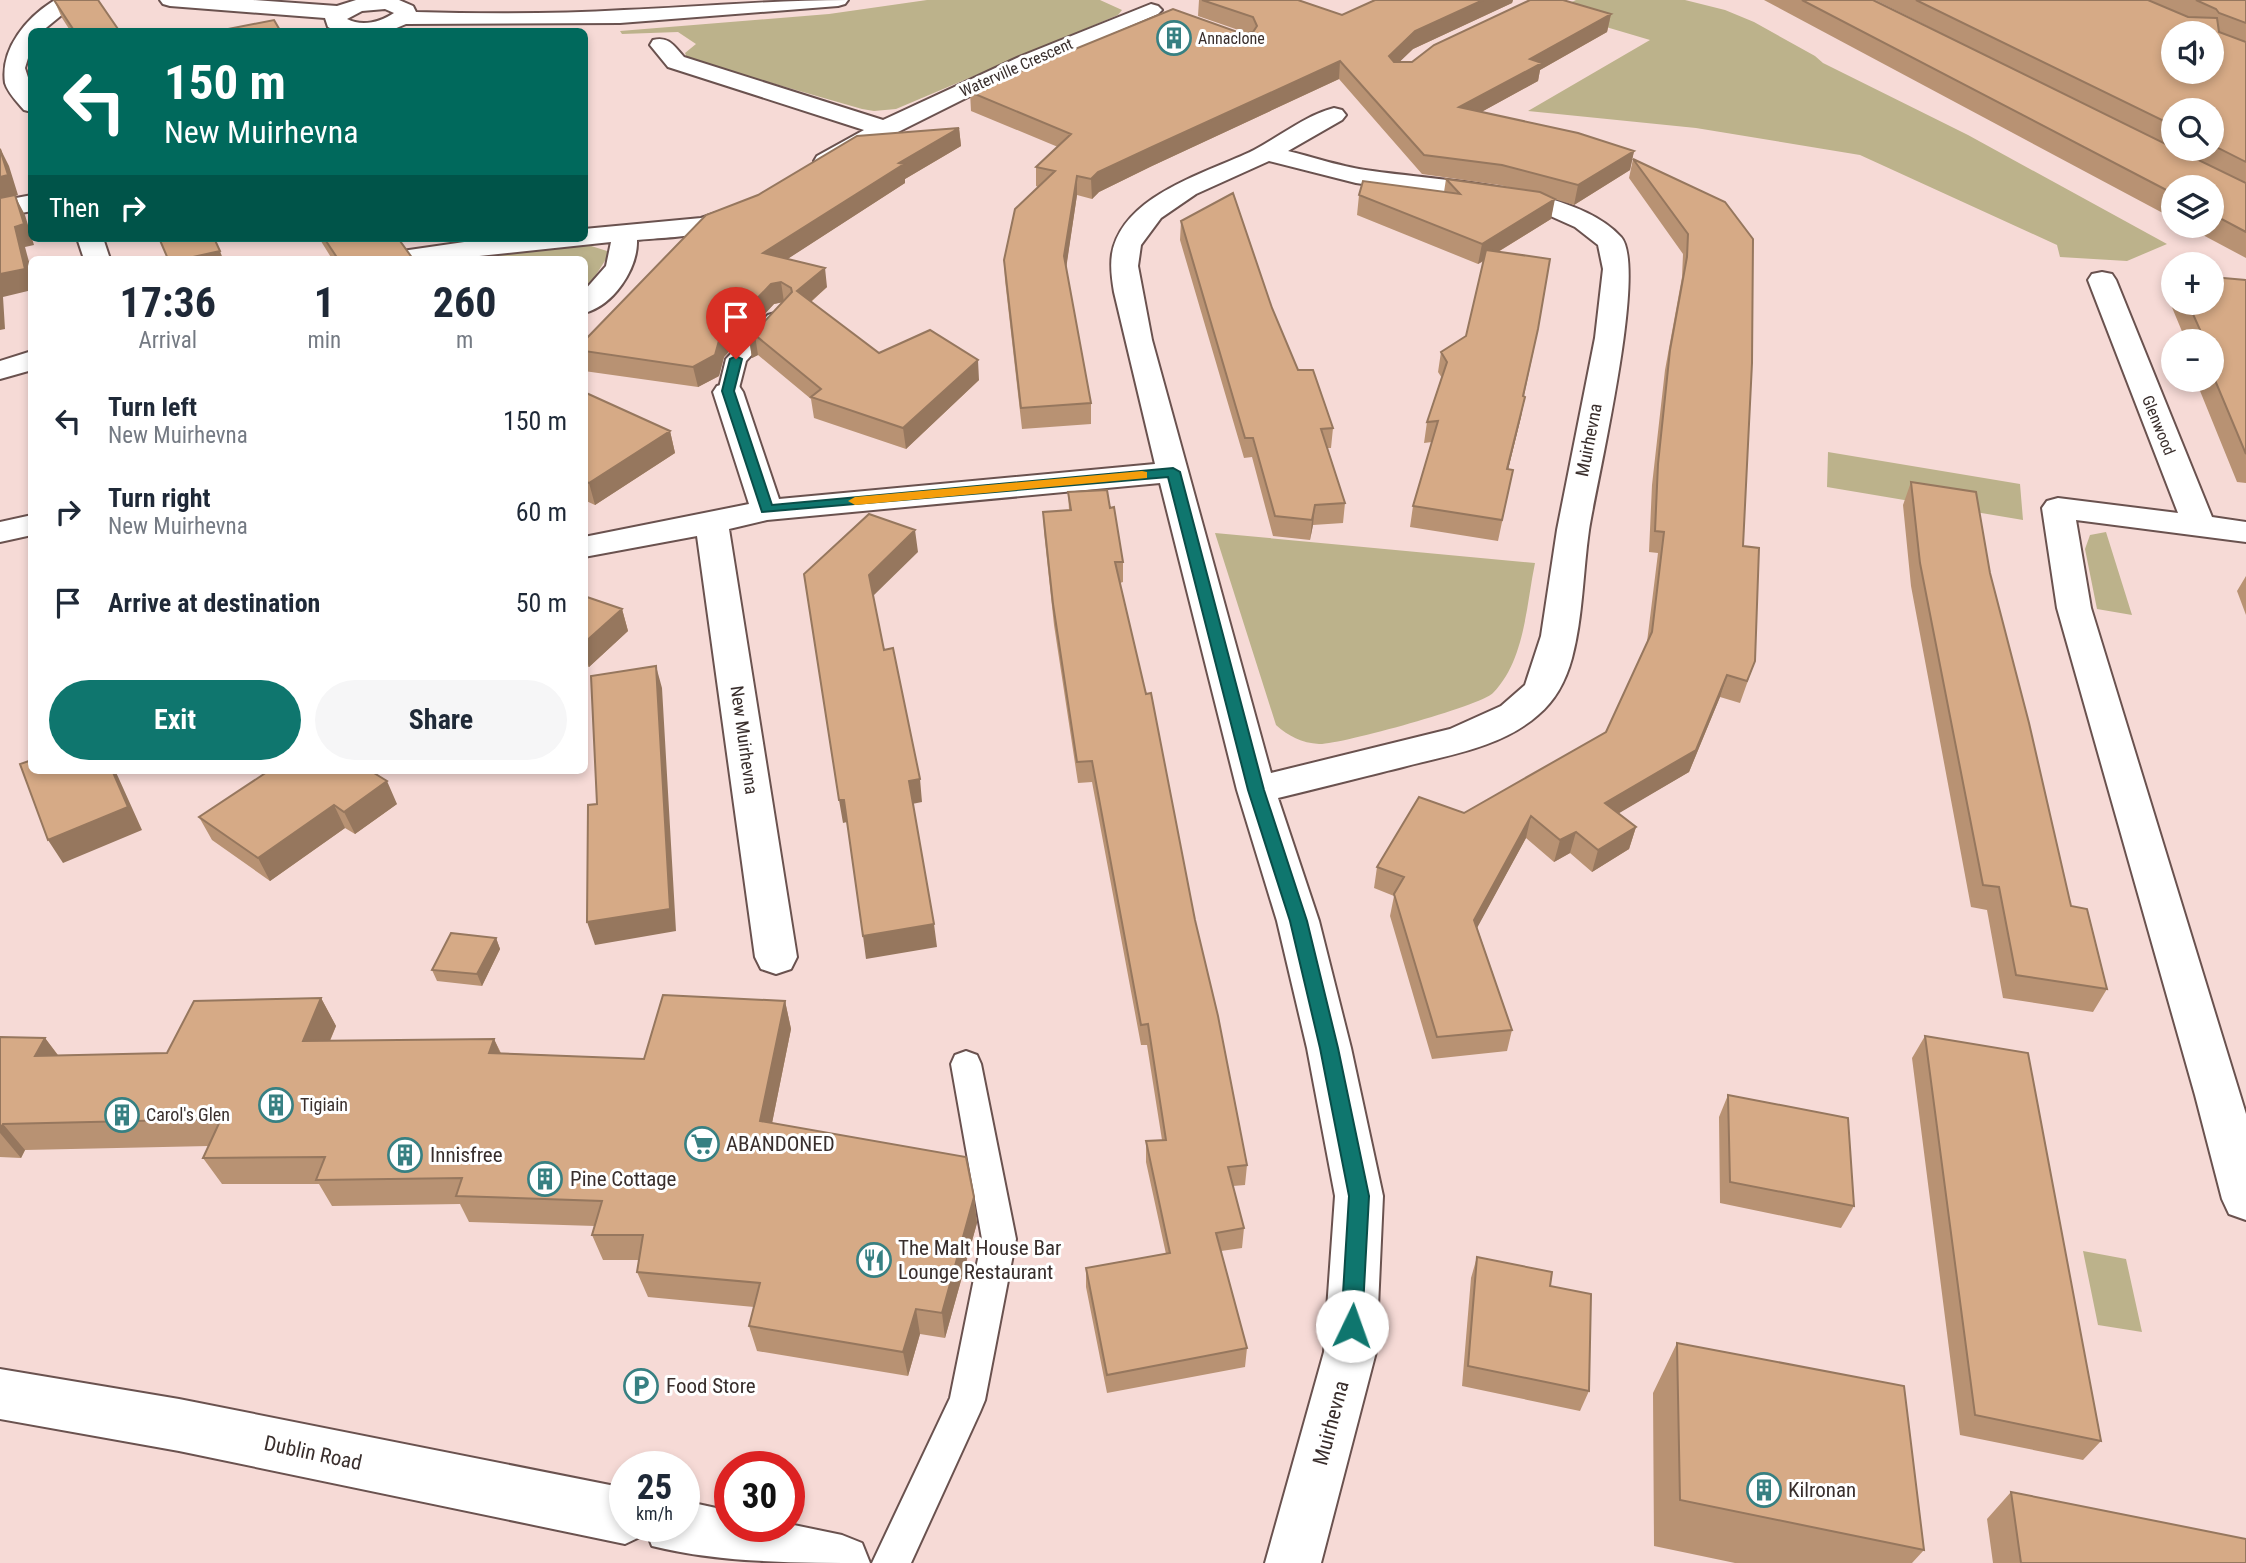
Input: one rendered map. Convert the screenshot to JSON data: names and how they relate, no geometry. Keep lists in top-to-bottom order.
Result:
{
  "streets": {
    "street": [
      "Waterville Crescent",
      "Glenwood",
      "Muirhevna",
      "New Muirhevna",
      "Dublin Road"
    ]
  },
  "places": {
    "building": [
      "Annaclone",
      "Tigiain",
      "Carol's Glen",
      "Innisfree",
      "Pine Cottage",
      "Kilronan"
    ],
    "supermarket": ["ABANDONED"],
    "restaurant": ["The Malt House Bar Lounge Restaurant"],
    "parking": ["Food Store"]
  },
  "page": {
    "map_buttons": ["+", "−"],
    "turn": ["150 m", "New Muirhevna"],
    "then": "Then",
    "eta": [
      "17:36",
      "Arrival",
      "1",
      "min",
      "260",
      "m"
    ],
    "list": [
      {
        "name": "Turn left",
        "note": "New Muirhevna",
        "value": "150 m"
      },
      {
        "name": "Turn right",
        "note": "New Muirhevna",
        "value": "60 m"
      },
      {
        "name": "Arrive at destination",
        "value": "50 m"
      }
    ],
    "buttons": ["Exit", "Share"],
    "speed": "25 km/h",
    "limit": "30"
  }
}
